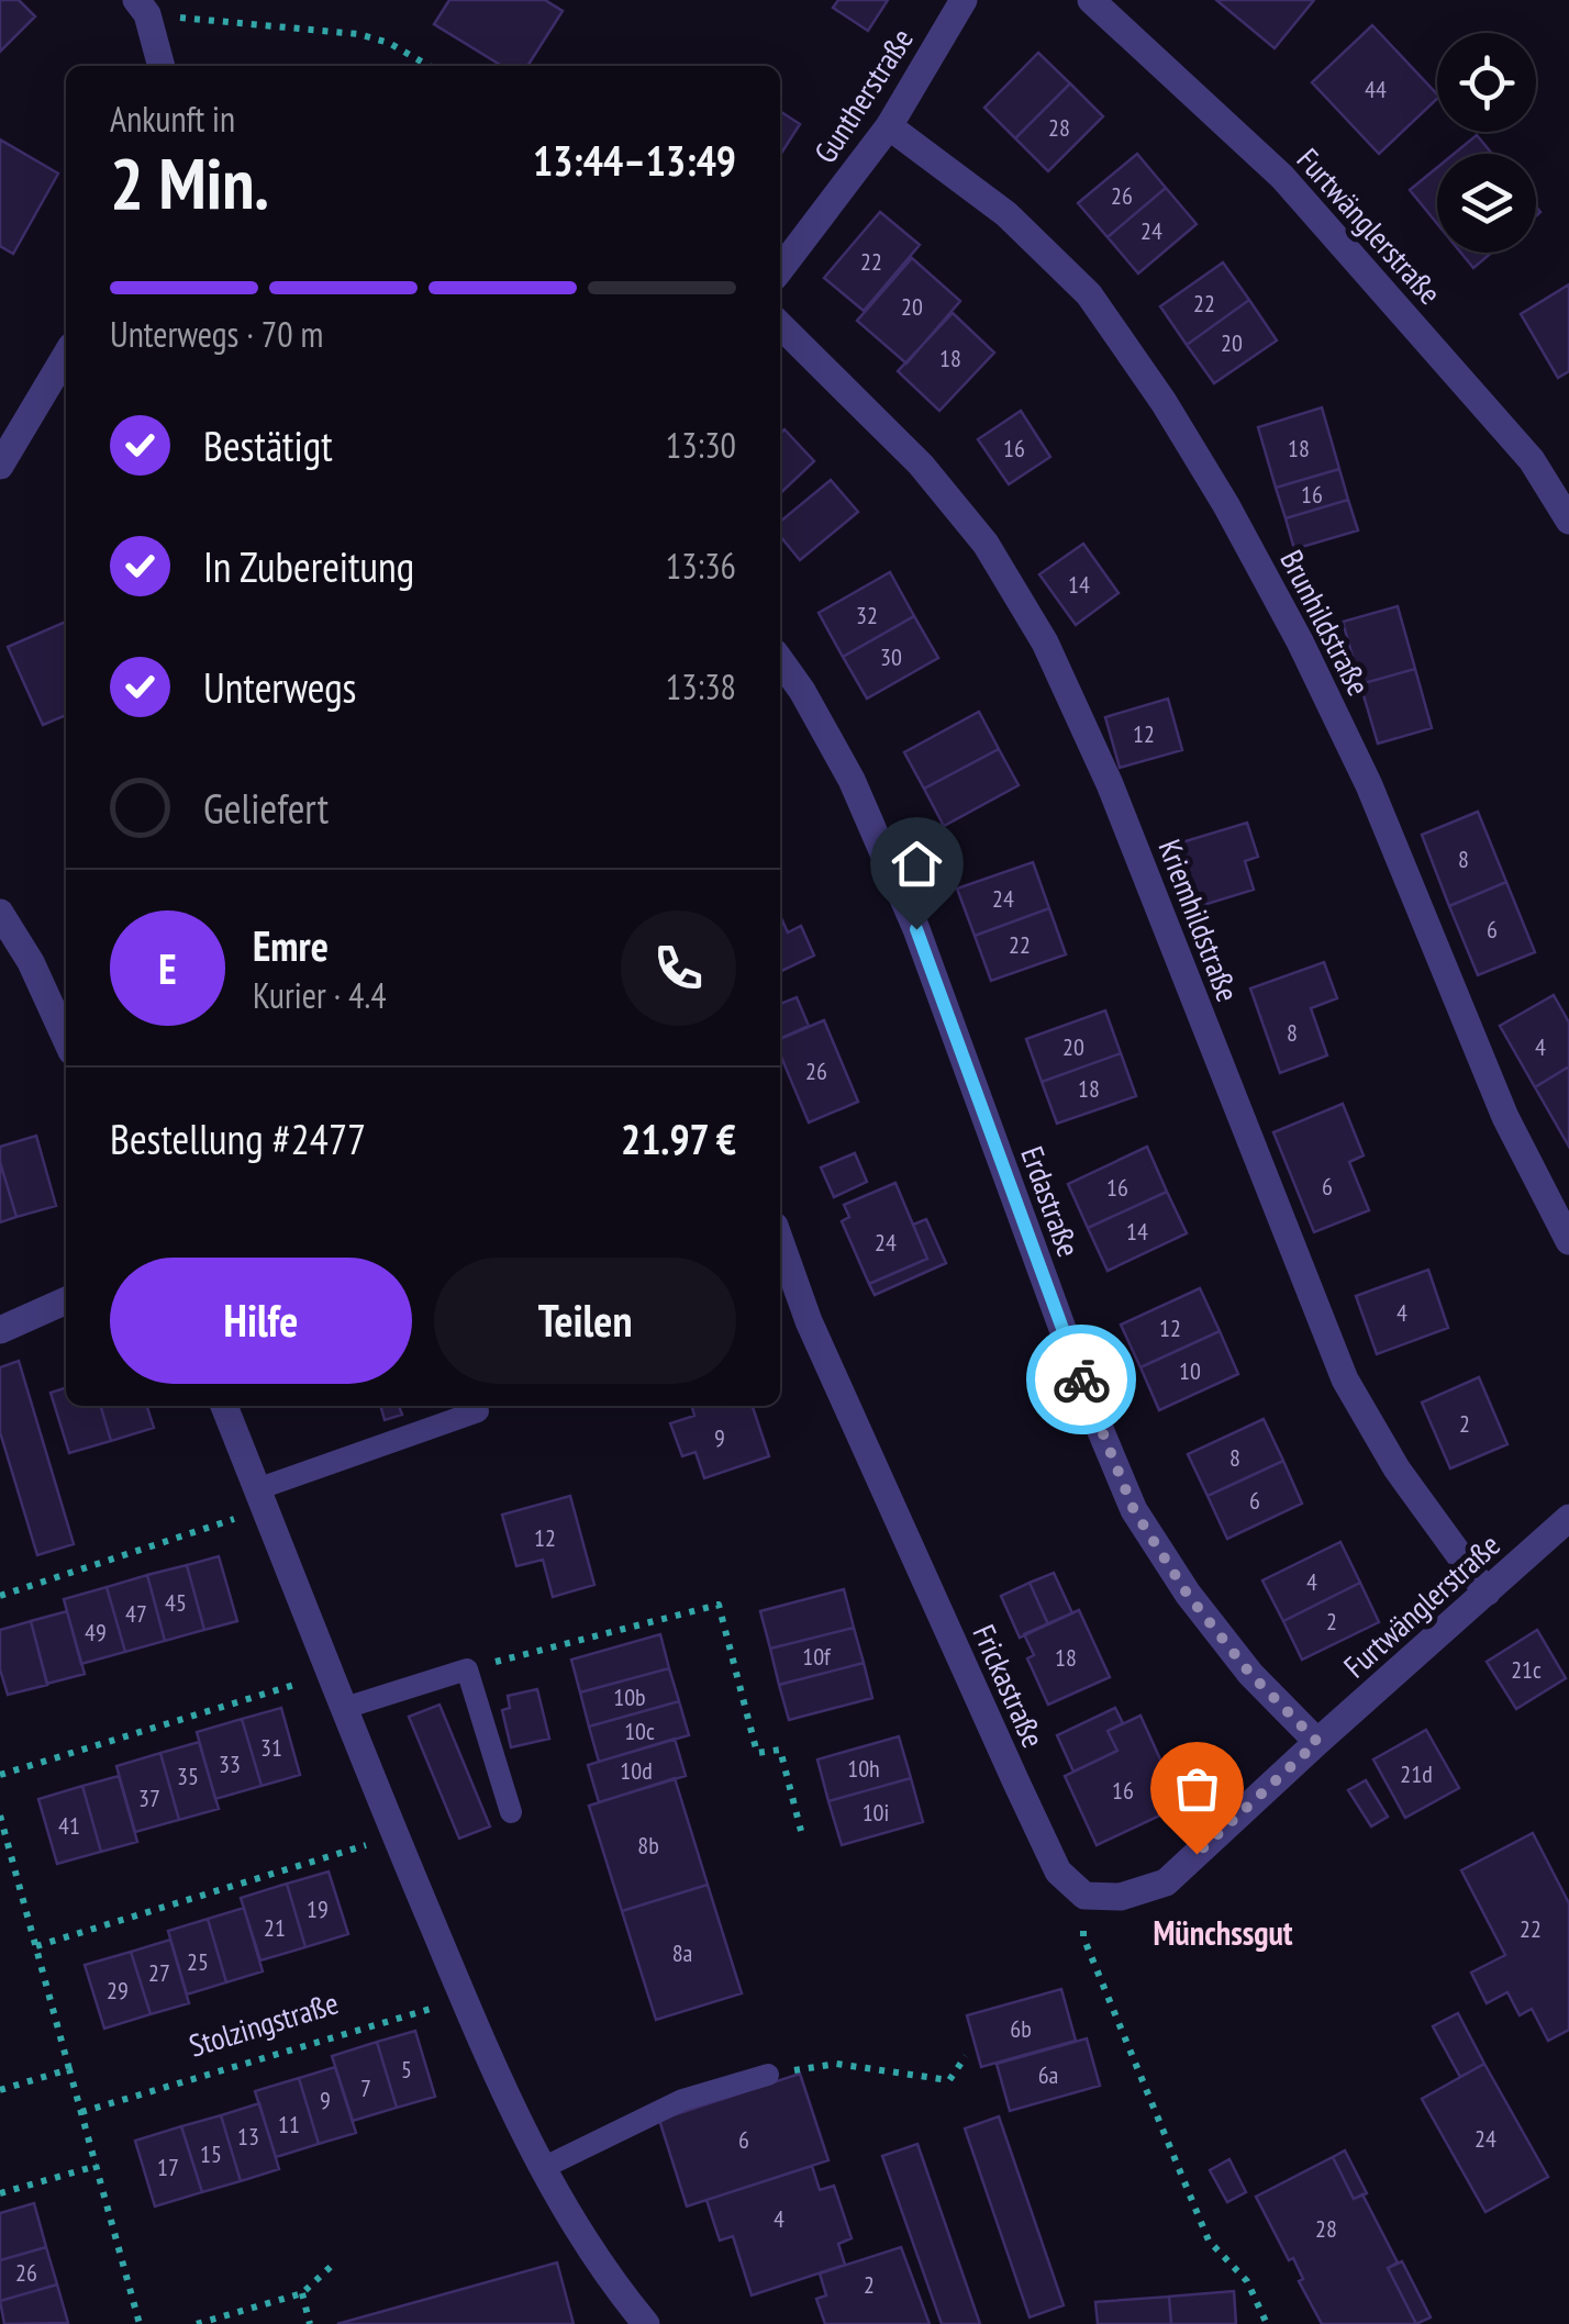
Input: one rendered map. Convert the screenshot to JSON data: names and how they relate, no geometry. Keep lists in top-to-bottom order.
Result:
{
  "streets": {
    "street": [
      "Guntherstraße",
      "Furtwänglerstraße",
      "Brunhildstraße",
      "Kriemhildstraße",
      "Erdastraße",
      "Frickastraße"
    ],
    "path": ["Stolzingstraße"]
  },
  "crossings": [
    ["Guntherstraße", "Brunhildstraße"],
    ["Furtwänglerstraße", "Kriemhildstraße"],
    ["Furtwänglerstraße", "Erdastraße"]
  ],
  "districts": ["Münchssgut"],
  "house_numbers": [
    "44",
    "28",
    "26",
    "24",
    "22",
    "22",
    "20",
    "20",
    "18",
    "16",
    "18",
    "16",
    "14",
    "32",
    "30",
    "12",
    "8",
    "24",
    "6",
    "22",
    "8",
    "20",
    "4",
    "26",
    "18",
    "6",
    "16",
    "14",
    "24",
    "4",
    "12",
    "10",
    "2",
    "9",
    "8",
    "6",
    "12",
    "4",
    "45",
    "47",
    "2",
    "49",
    "10f",
    "18",
    "21c",
    "10b",
    "10c",
    "31",
    "33",
    "10h",
    "10d",
    "21d",
    "35",
    "16",
    "37",
    "10i",
    "41",
    "8b",
    "19",
    "21",
    "22",
    "8a",
    "25",
    "27",
    "29",
    "6b",
    "5",
    "6a",
    "7",
    "9",
    "11",
    "13",
    "24",
    "6",
    "15",
    "17",
    "4",
    "28",
    "26",
    "2"
  ],
  "page": {
    "heading": ["2 Min.", "Ankunft in", "13:44–13:49"],
    "panel": [
      "Emre",
      "Kurier · 4.4",
      "Bestellung #2477",
      "21.97 €"
    ],
    "bar": "Unterwegs · 70 m",
    "list": [
      ["Bestätigt", "13:30"],
      ["In Zubereitung", "13:36"],
      ["Unterwegs", "13:38"],
      "Geliefert"
    ],
    "round": "E",
    "buttons": ["Hilfe", "Teilen"]
  }
}
